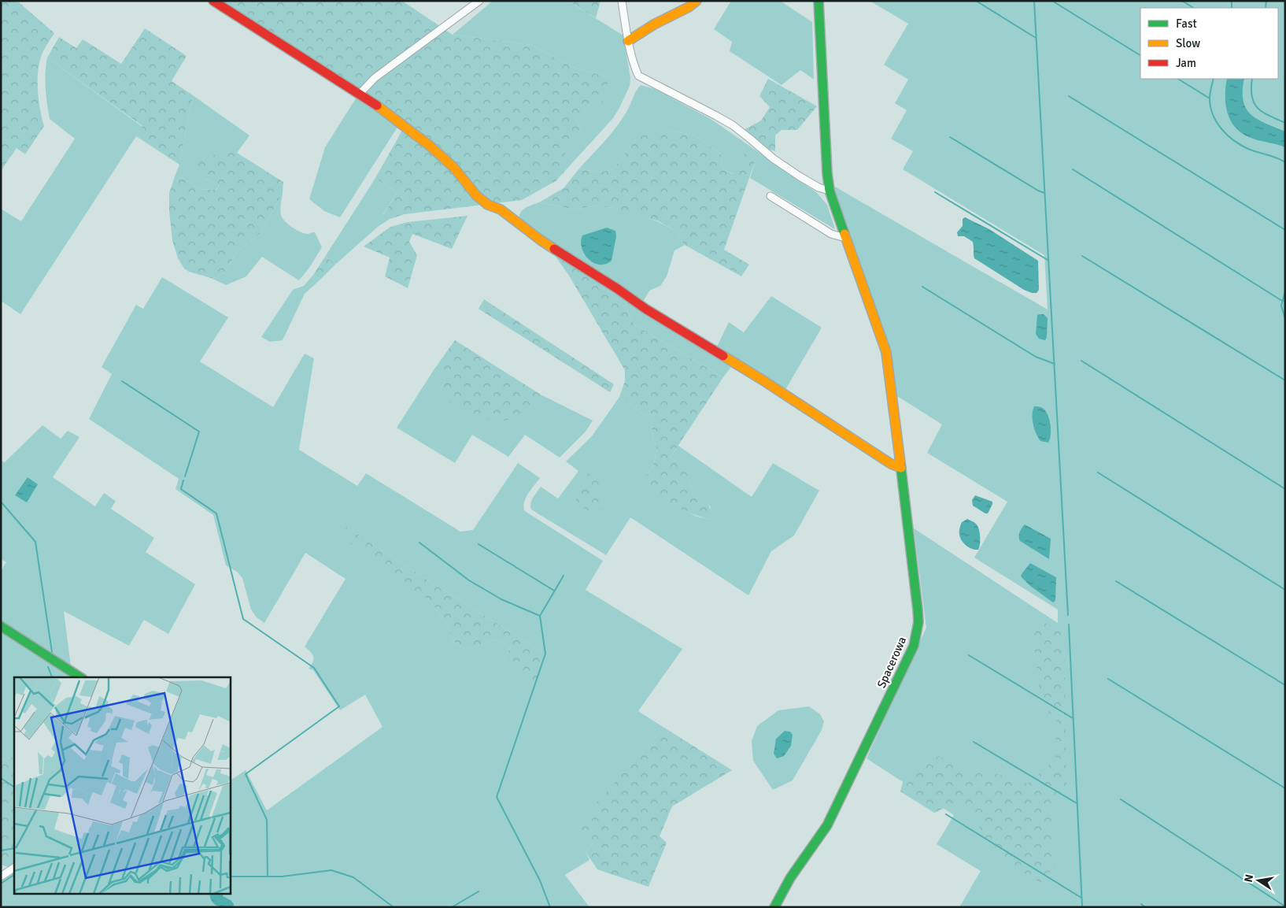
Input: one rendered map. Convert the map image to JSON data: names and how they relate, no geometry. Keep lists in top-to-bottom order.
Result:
{
  "streets": {
    "street": ["Spacerowa"]
  },
  "legend": ["Fast", "Slow", "Jam"],
  "north": "left"
}
